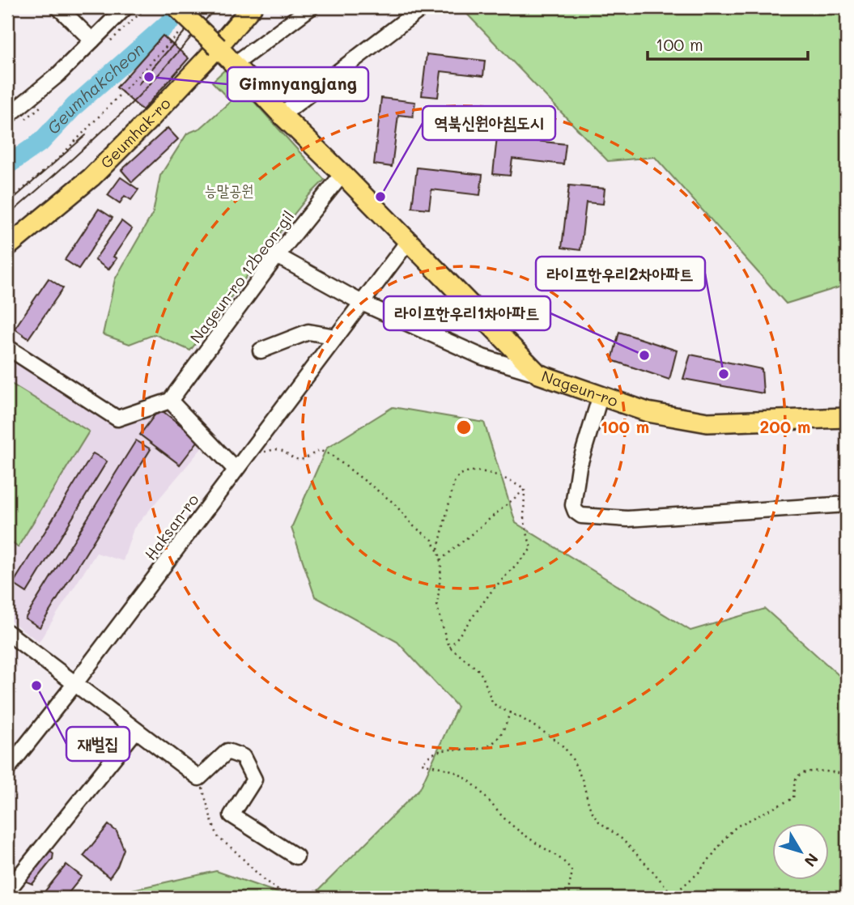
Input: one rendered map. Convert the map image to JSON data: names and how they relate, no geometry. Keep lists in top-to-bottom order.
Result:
{
  "streets": {
    "main road": ["Geumhak-ro", "Nageun-ro"],
    "street": ["Nageun-ro 12beon-gil", "Haksan-ro"]
  },
  "crossings": [
    ["Geumhak-ro", "Nageun-ro"],
    ["Nageun-ro 12beon-gil", "Nageun-ro"],
    ["Nageun-ro", "Haksan-ro"]
  ],
  "water": ["Geumhakcheon"],
  "parks": ["능말공원"],
  "places": [
    "Gimnyangjang",
    "역북신원아침도시",
    "라이프한우리1차아파트",
    "라이프한우리2차아파트",
    "재벌집"
  ],
  "scale_bar": "100 m",
  "north": "bottom right",
  "rings": ["100 m", "200 m"]
}
